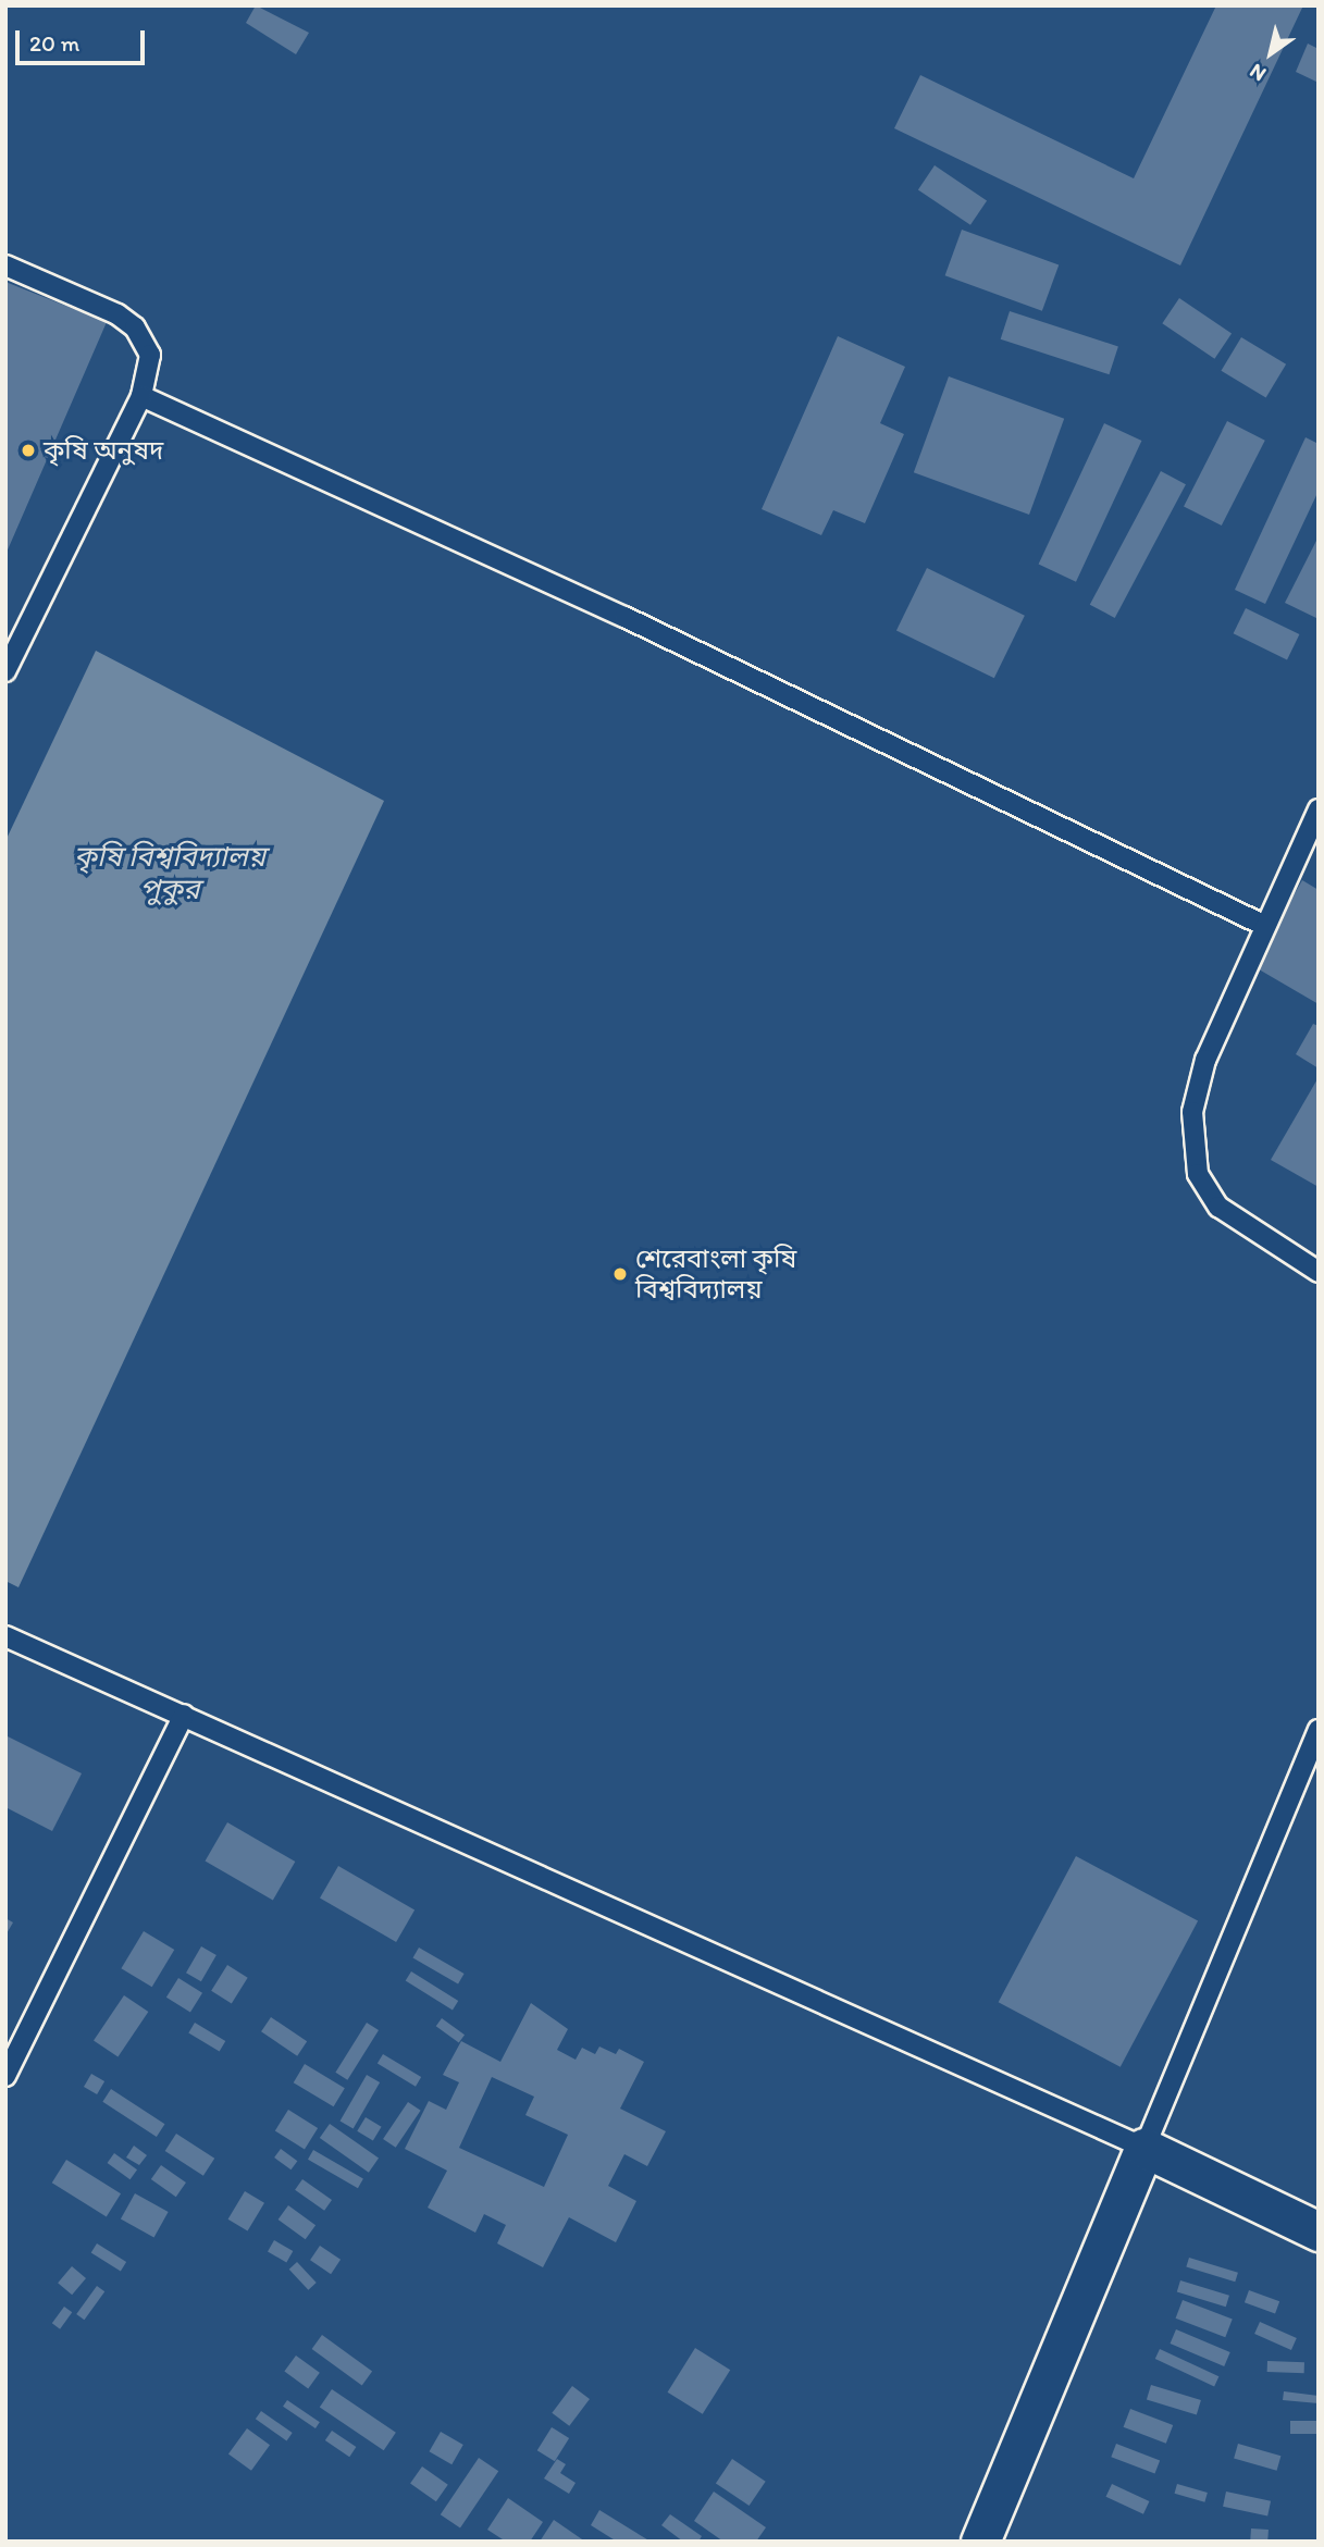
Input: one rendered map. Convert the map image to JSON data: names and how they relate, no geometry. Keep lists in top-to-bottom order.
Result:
{
  "water": ["কৃষি বিশ্ববিদ্যালয় পুকুর"],
  "places": ["কৃষি অনুষদ", "শেরেবাংলা কৃষি বিশ্ববিদ্যালয়"],
  "scale_bar": "20 m",
  "north": "bottom left"
}
